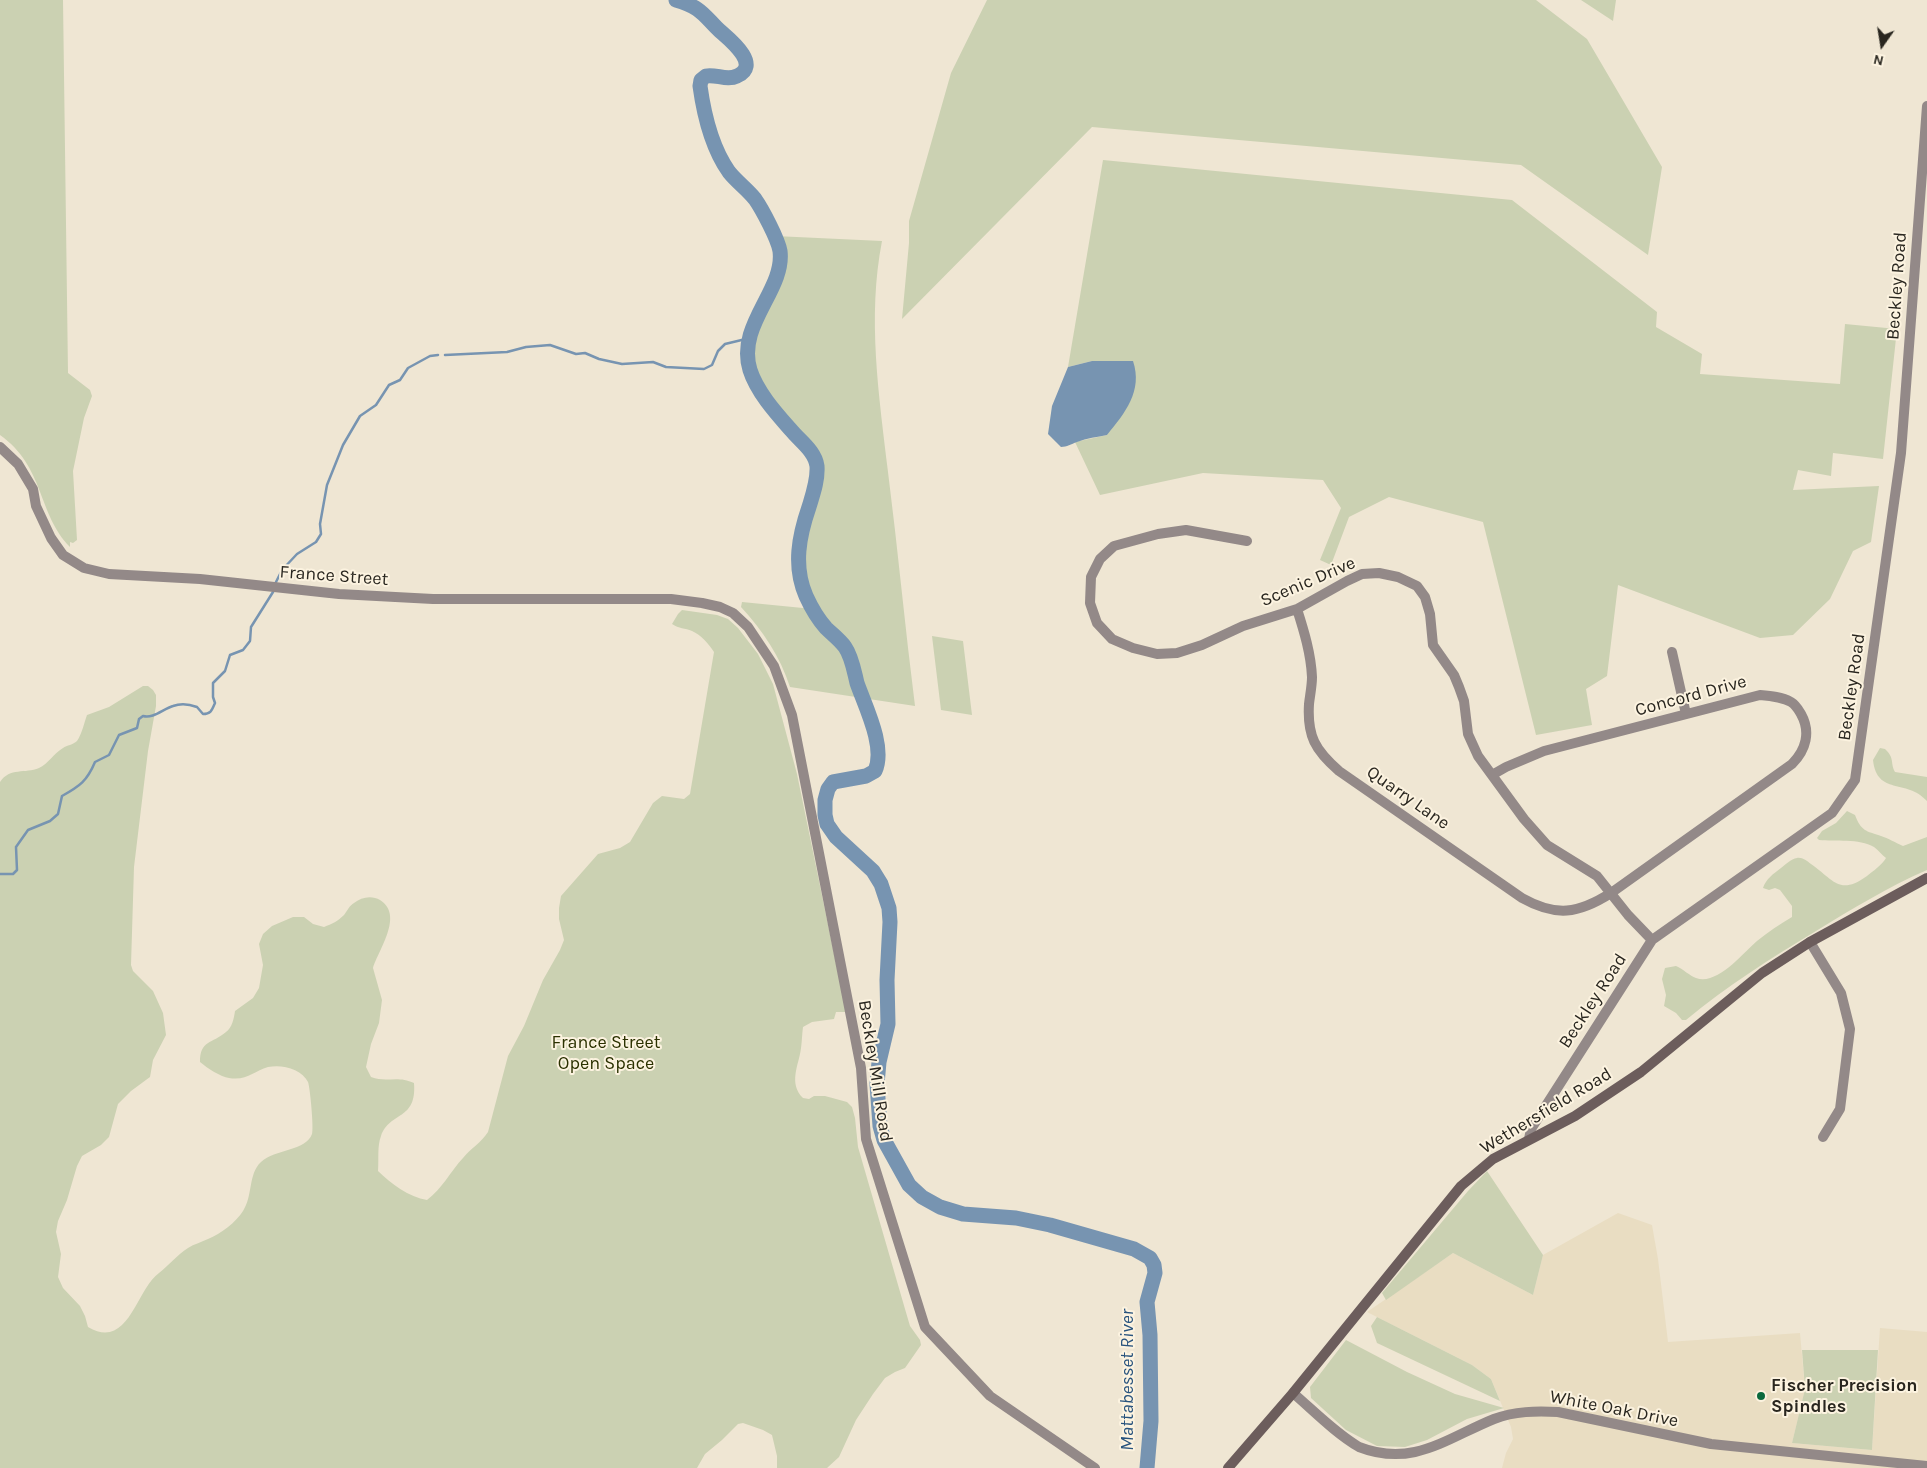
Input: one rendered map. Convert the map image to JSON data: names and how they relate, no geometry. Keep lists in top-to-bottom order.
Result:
{
  "streets": {
    "street": [
      "Beckley Road",
      "France Street",
      "Scenic Drive",
      "Concord Drive",
      "Quarry Lane",
      "Beckley Mill Road",
      "Wethersfield Road",
      "White Oak Drive"
    ]
  },
  "crossings": [
    ["Beckley Road", "Scenic Drive"],
    ["Beckley Road", "Wethersfield Road"],
    ["France Street", "Beckley Mill Road"],
    ["Scenic Drive", "Concord Drive"],
    ["Scenic Drive", "Quarry Lane"],
    ["Concord Drive", "Quarry Lane"],
    ["Wethersfield Road", "White Oak Drive"]
  ],
  "water": ["Mattabesset River"],
  "parks": ["France Street Open Space"],
  "places": ["Fischer Precision Spindles"],
  "north": "bottom"
}
